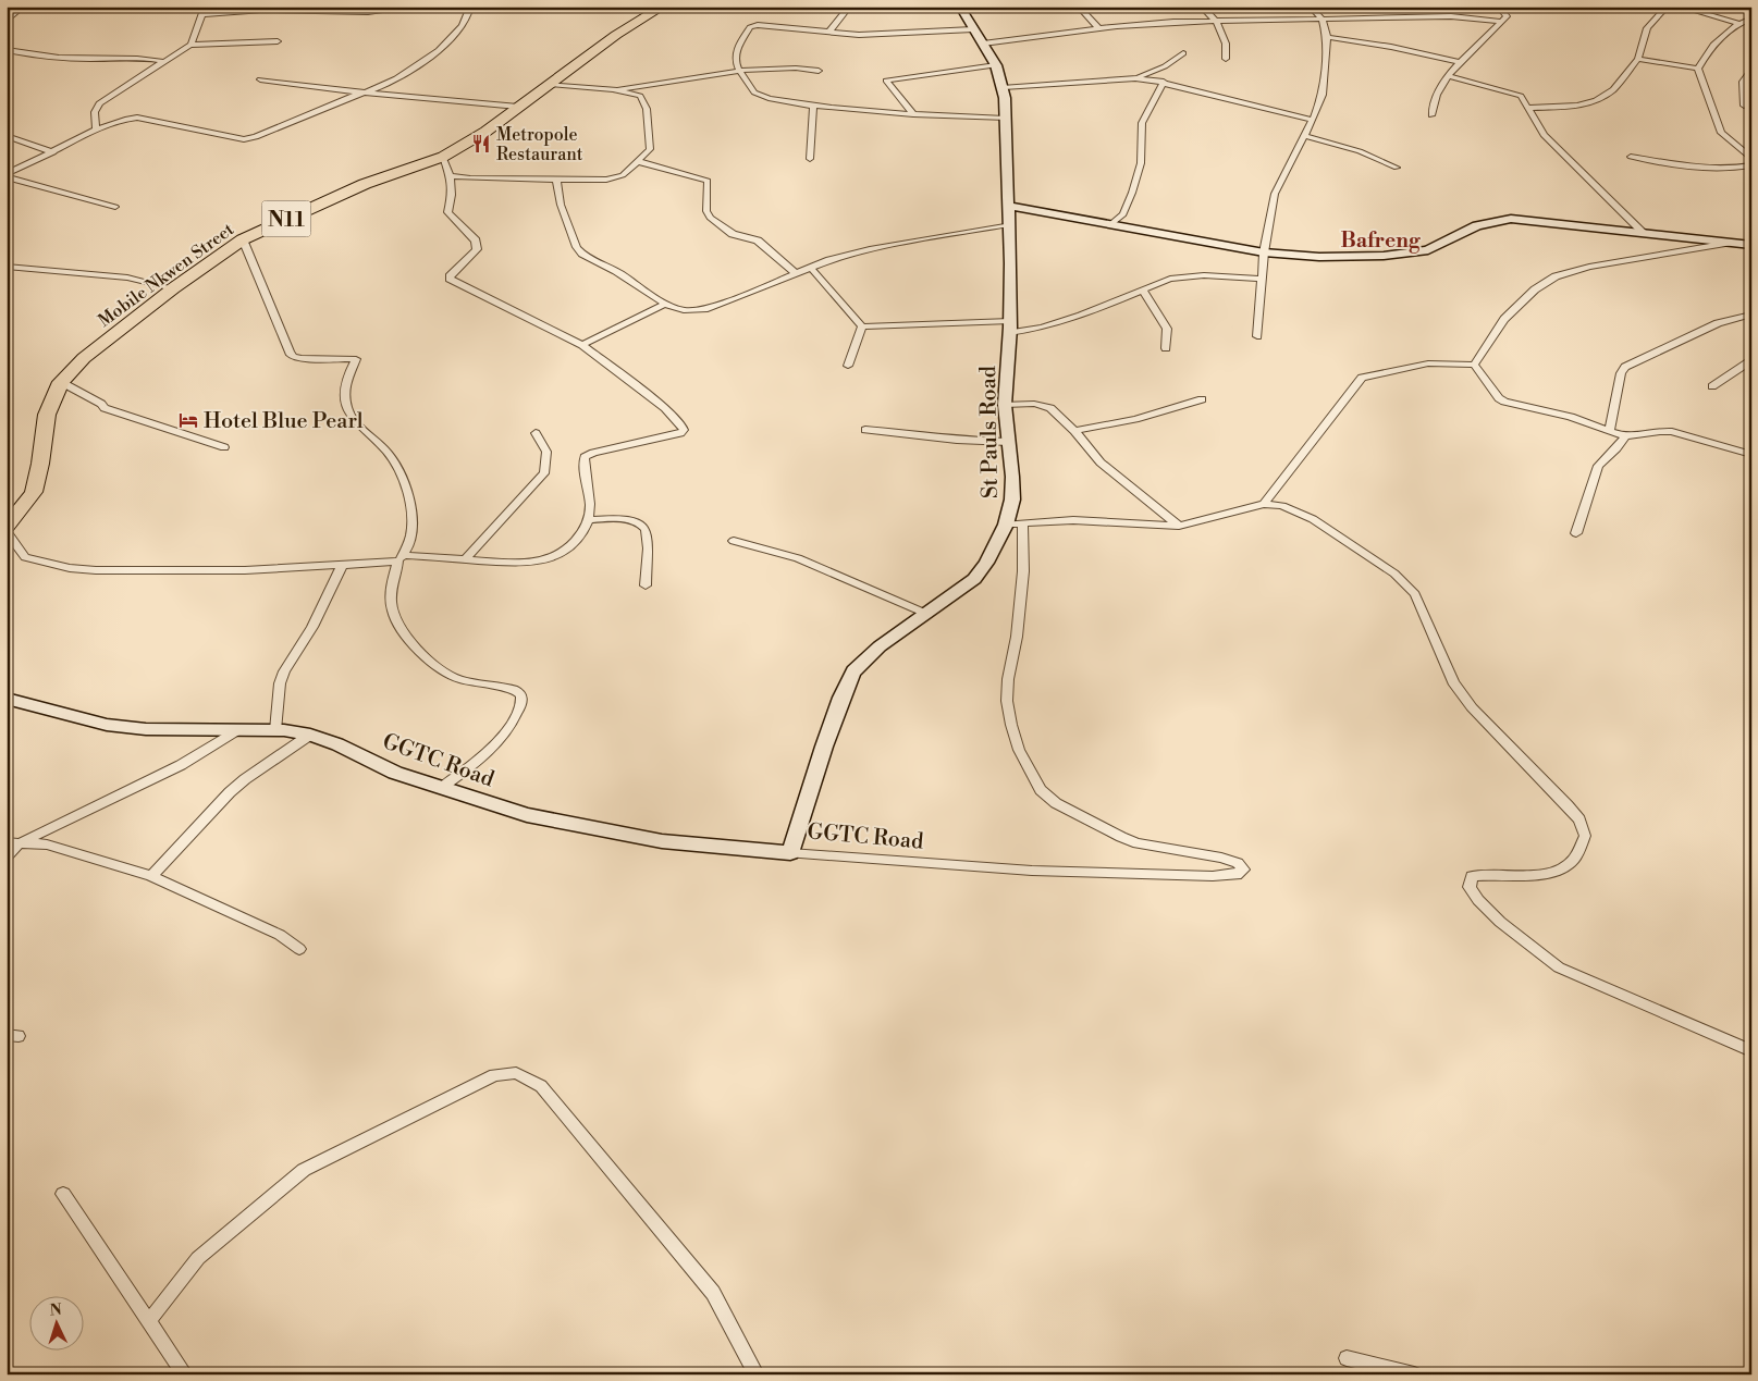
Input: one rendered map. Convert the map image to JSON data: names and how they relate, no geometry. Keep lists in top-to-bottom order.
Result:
{
  "streets": {
    "highway": ["N11", "Mobile Nkwen Street"],
    "street": ["St Pauls Road", "GGTC Road"]
  },
  "crossings": [
    ["St Pauls Road", "GGTC Road"]
  ],
  "districts": ["Bafreng"],
  "places": {
    "restaurant": ["Metropole Restaurant"],
    "hotel": ["Hotel Blue Pearl"]
  },
  "north": "top"
}
